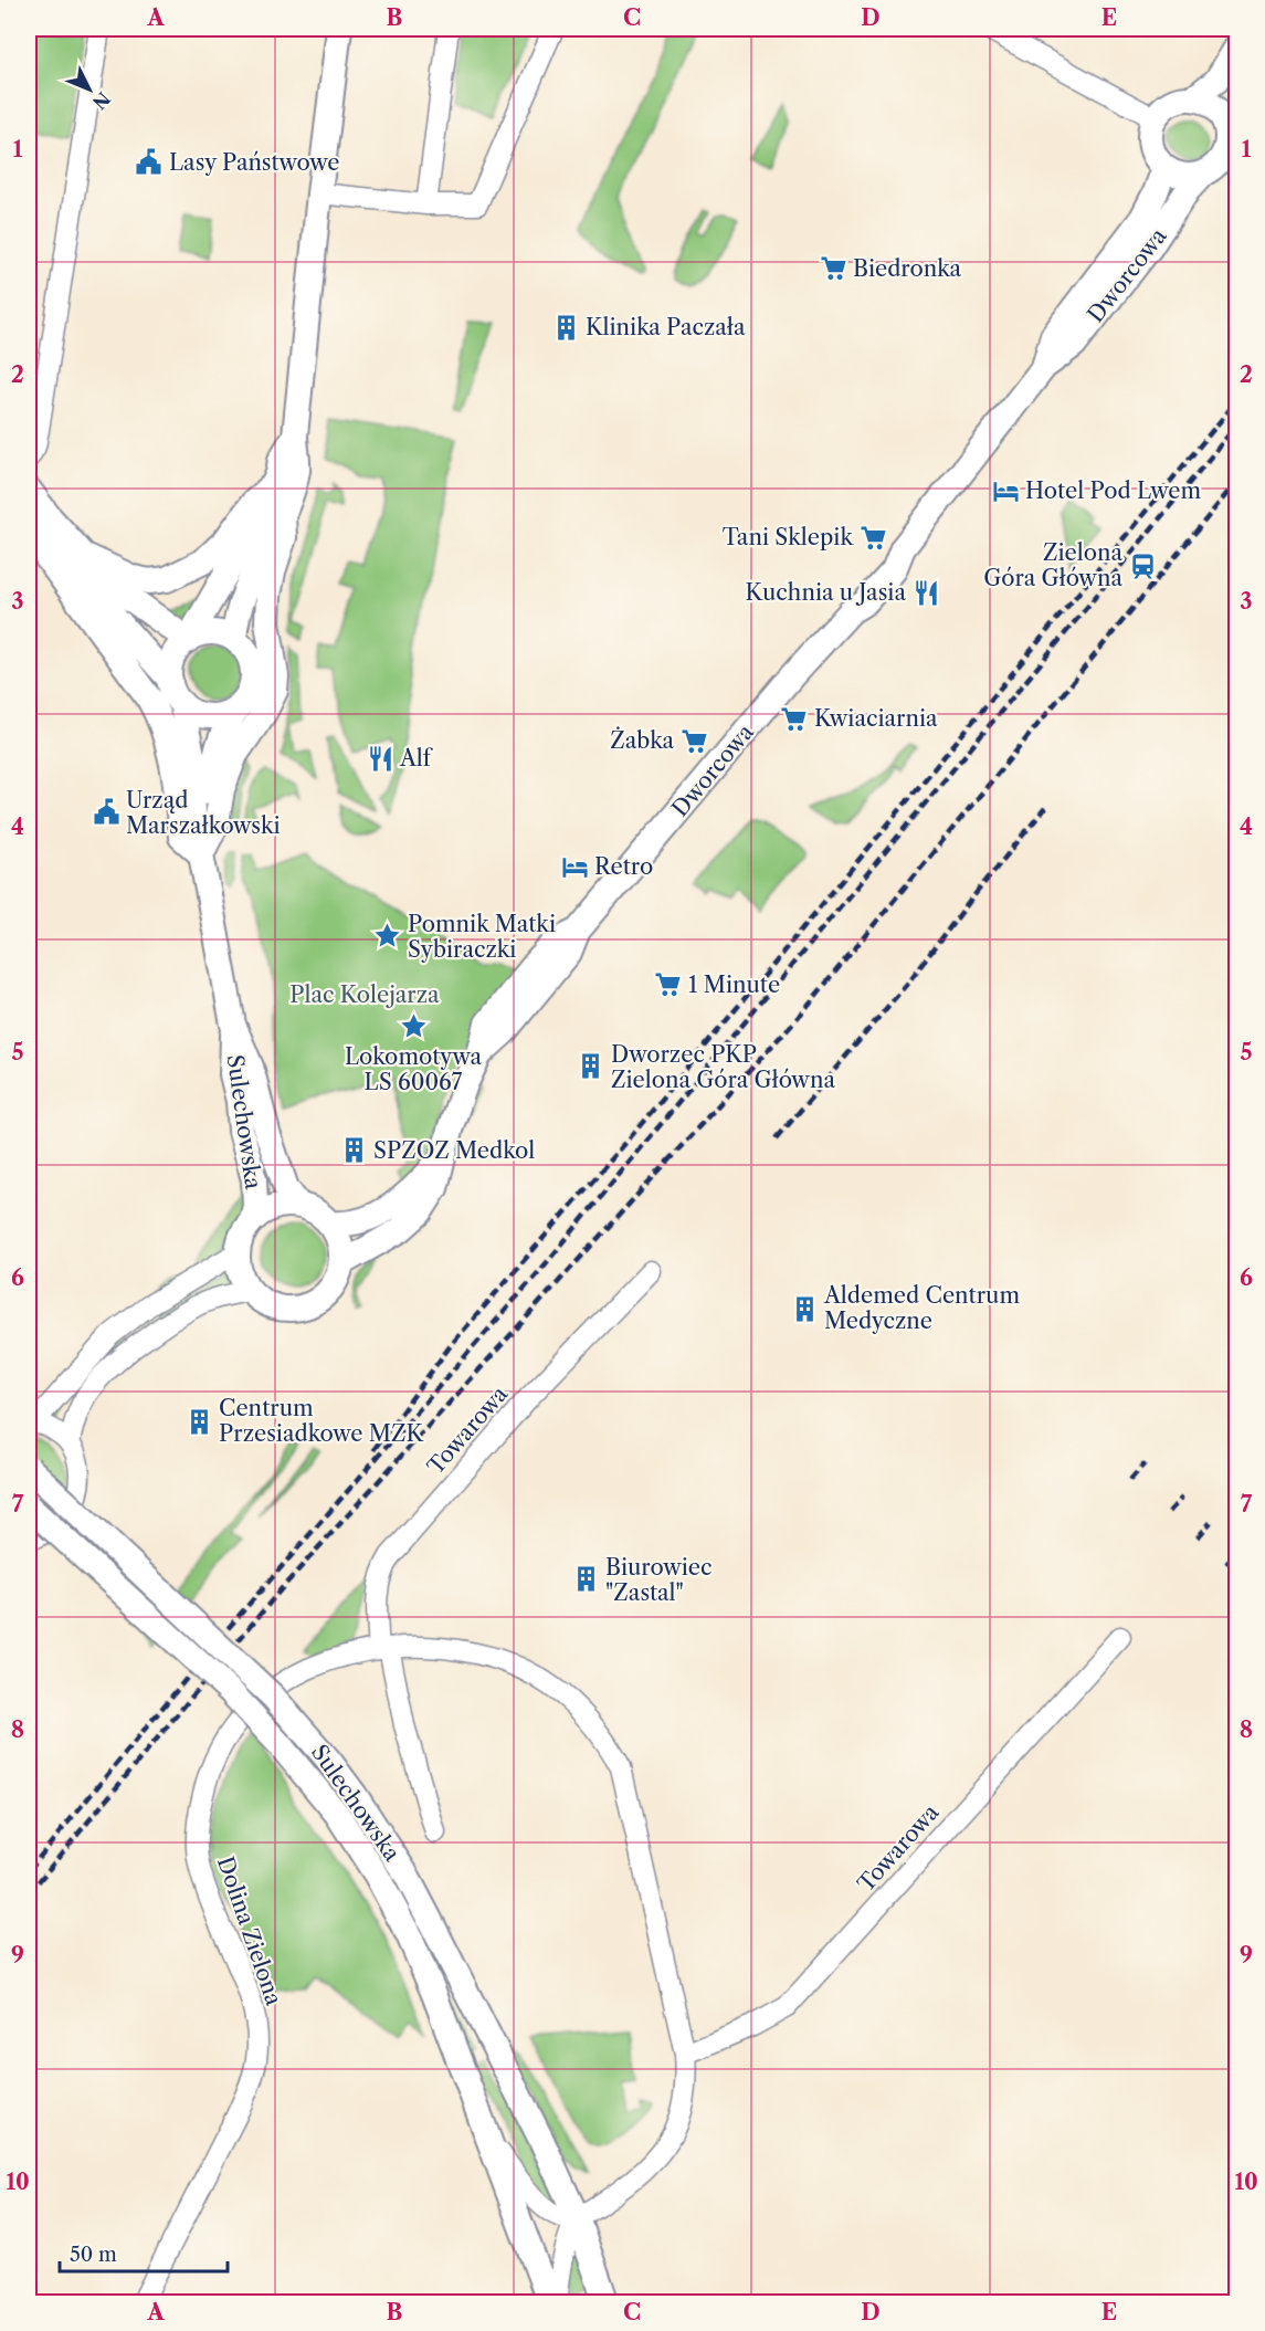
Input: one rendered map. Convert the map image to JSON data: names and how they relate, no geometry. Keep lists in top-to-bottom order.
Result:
{
  "streets": {
    "street": [
      "Dworcowa",
      "Sulechowska",
      "Towarowa",
      "Dolina Zielona"
    ]
  },
  "crossings": [
    ["Dworcowa", "Sulechowska"],
    ["Towarowa", "Dolina Zielona"]
  ],
  "parks": ["Plac Kolejarza"],
  "places": {
    "public building": ["Lasy Państwowe", "Urząd Marszałkowski"],
    "supermarket": [
      "Biedronka",
      "Tani Sklepik",
      "Kwiaciarnia",
      "Żabka",
      "1 Minute"
    ],
    "building": [
      "Klinika Paczała",
      "Dworzec PKP Zielona Góra Główna",
      "SPZOZ Medkol",
      "Aldemed Centrum Medyczne",
      "Centrum Przesiadkowe MZK",
      "Biurowiec \"Zastal\""
    ],
    "hotel": ["Hotel Pod Lwem", "Retro"],
    "station": ["Zielona Góra Główna"],
    "restaurant": ["Kuchnia u Jasia", "Alf"],
    "place": ["Pomnik Matki Sybiraczki", "Lokomotywa LS 60067"]
  },
  "scale_bar": "50 m",
  "north": "bottom right",
  "grid": {
    "columns": [
      "A",
      "B",
      "C",
      "D",
      "E"
    ],
    "rows": [
      "1",
      "2",
      "3",
      "4",
      "5",
      "6",
      "7",
      "8",
      "9",
      "10"
    ]
  }
}
